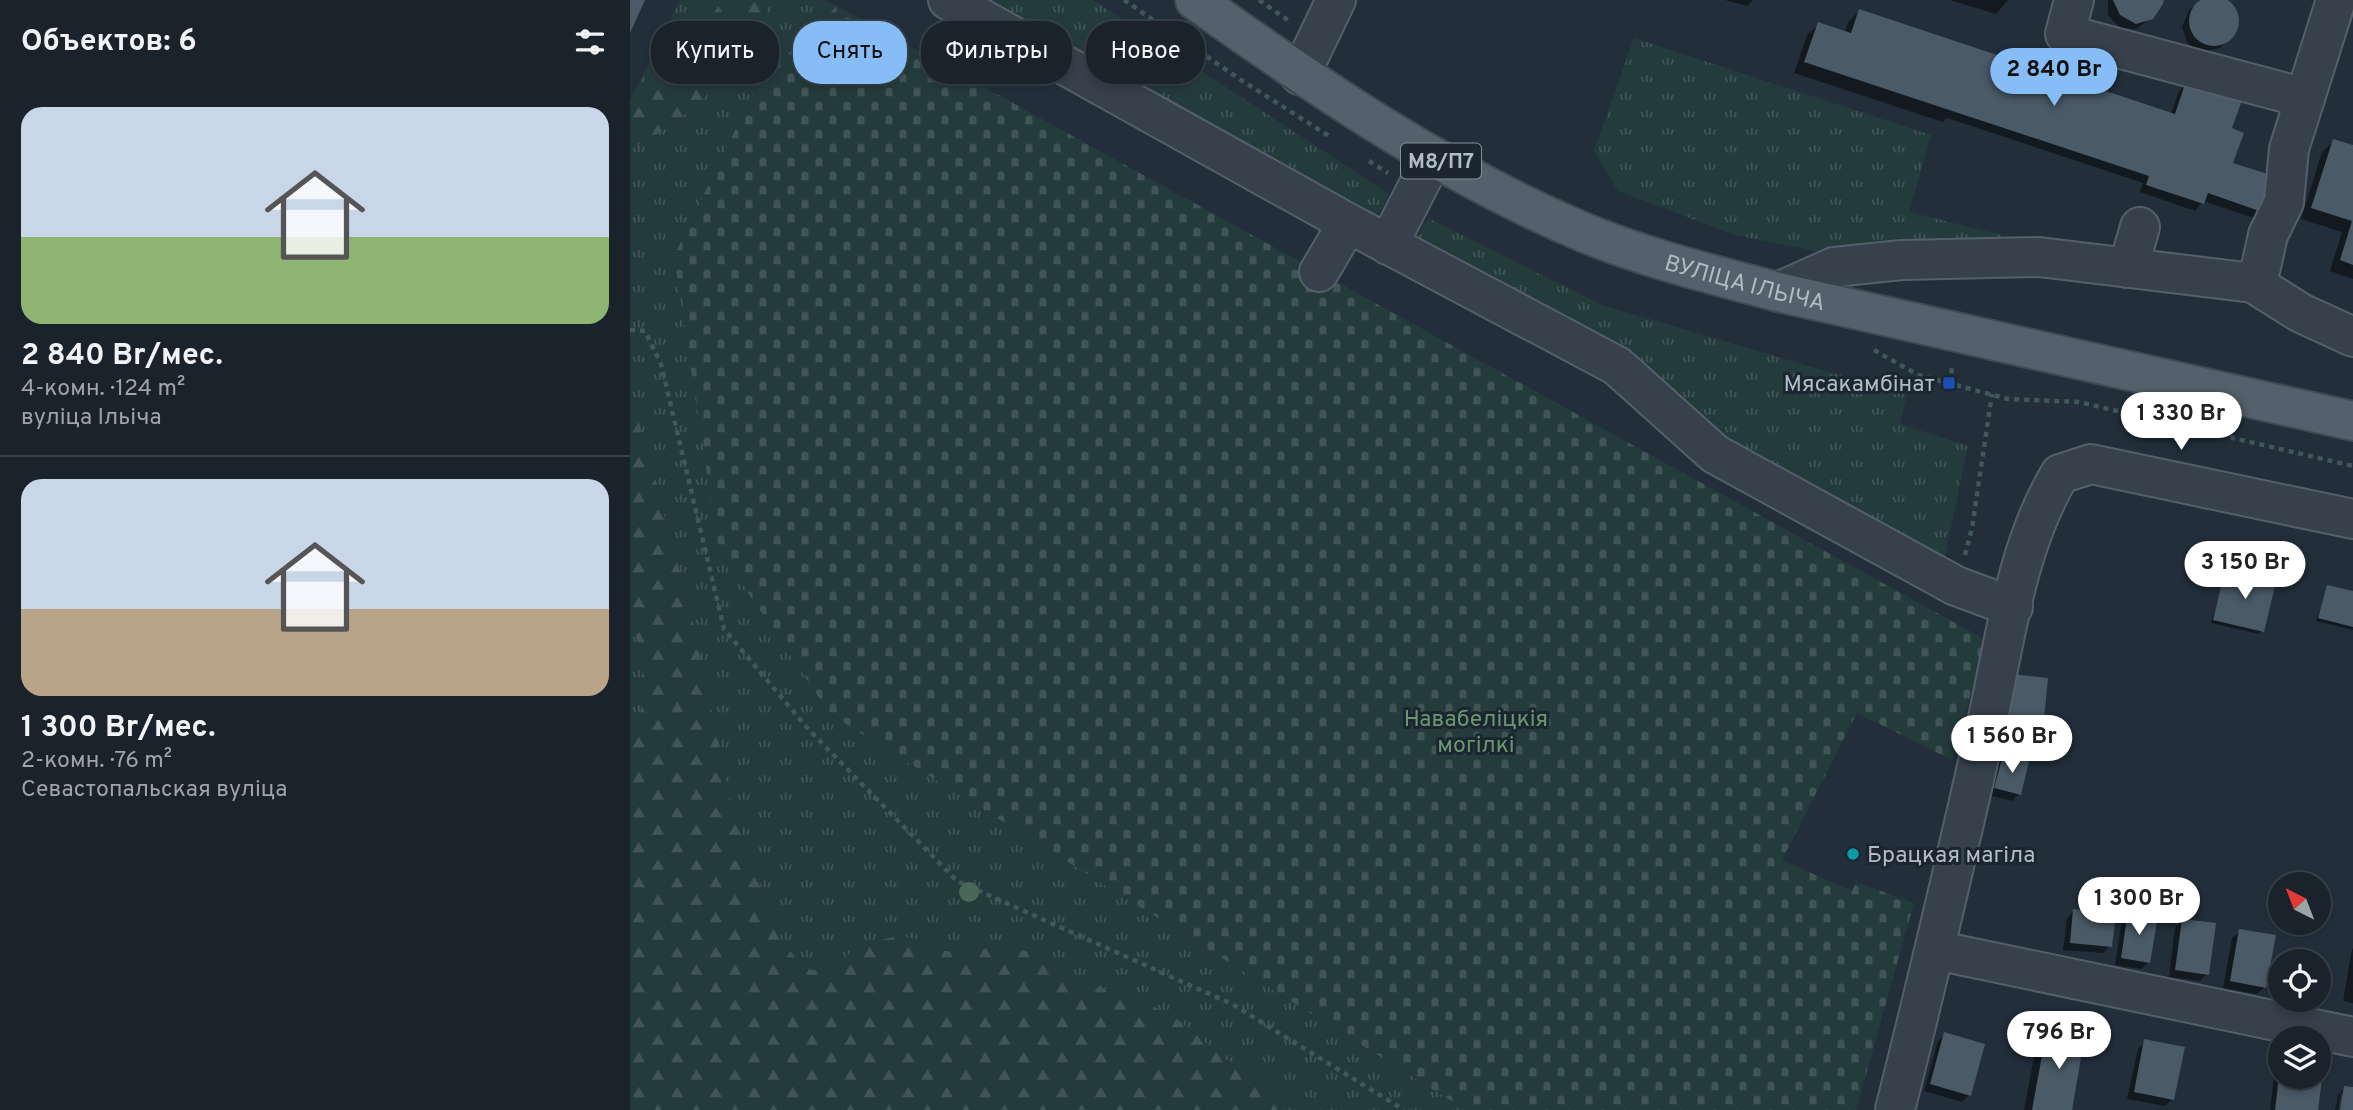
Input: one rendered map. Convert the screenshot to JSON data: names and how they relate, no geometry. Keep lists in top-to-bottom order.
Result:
{
  "streets": {
    "main road": ["М8/П7", "ВУЛІЦА ІЛЬІЧА"]
  },
  "parks": ["Навабеліцкія могілкі"],
  "places": {
    "transit": ["Мясакамбінат"],
    "other": ["Брацкая магіла"]
  },
  "north": "top left",
  "page": {
    "heading": "Объектов: 6",
    "chip": [
      "Купить",
      "Снять",
      "Фильтры",
      "Новое"
    ],
    "price": [
      "2 840 Br",
      "1 330 Br",
      "3 150 Br",
      "1 560 Br",
      "1 300 Br",
      "796 Br"
    ],
    "list": [
      {
        "name": "2 840 Br/мес.",
        "note": "4-комн. · 124 m² · вуліца Ільіча"
      },
      {
        "name": "1 300 Br/мес.",
        "note": "2-комн. · 76 m² · Севастопальская вуліца"
      }
    ]
  }
}
